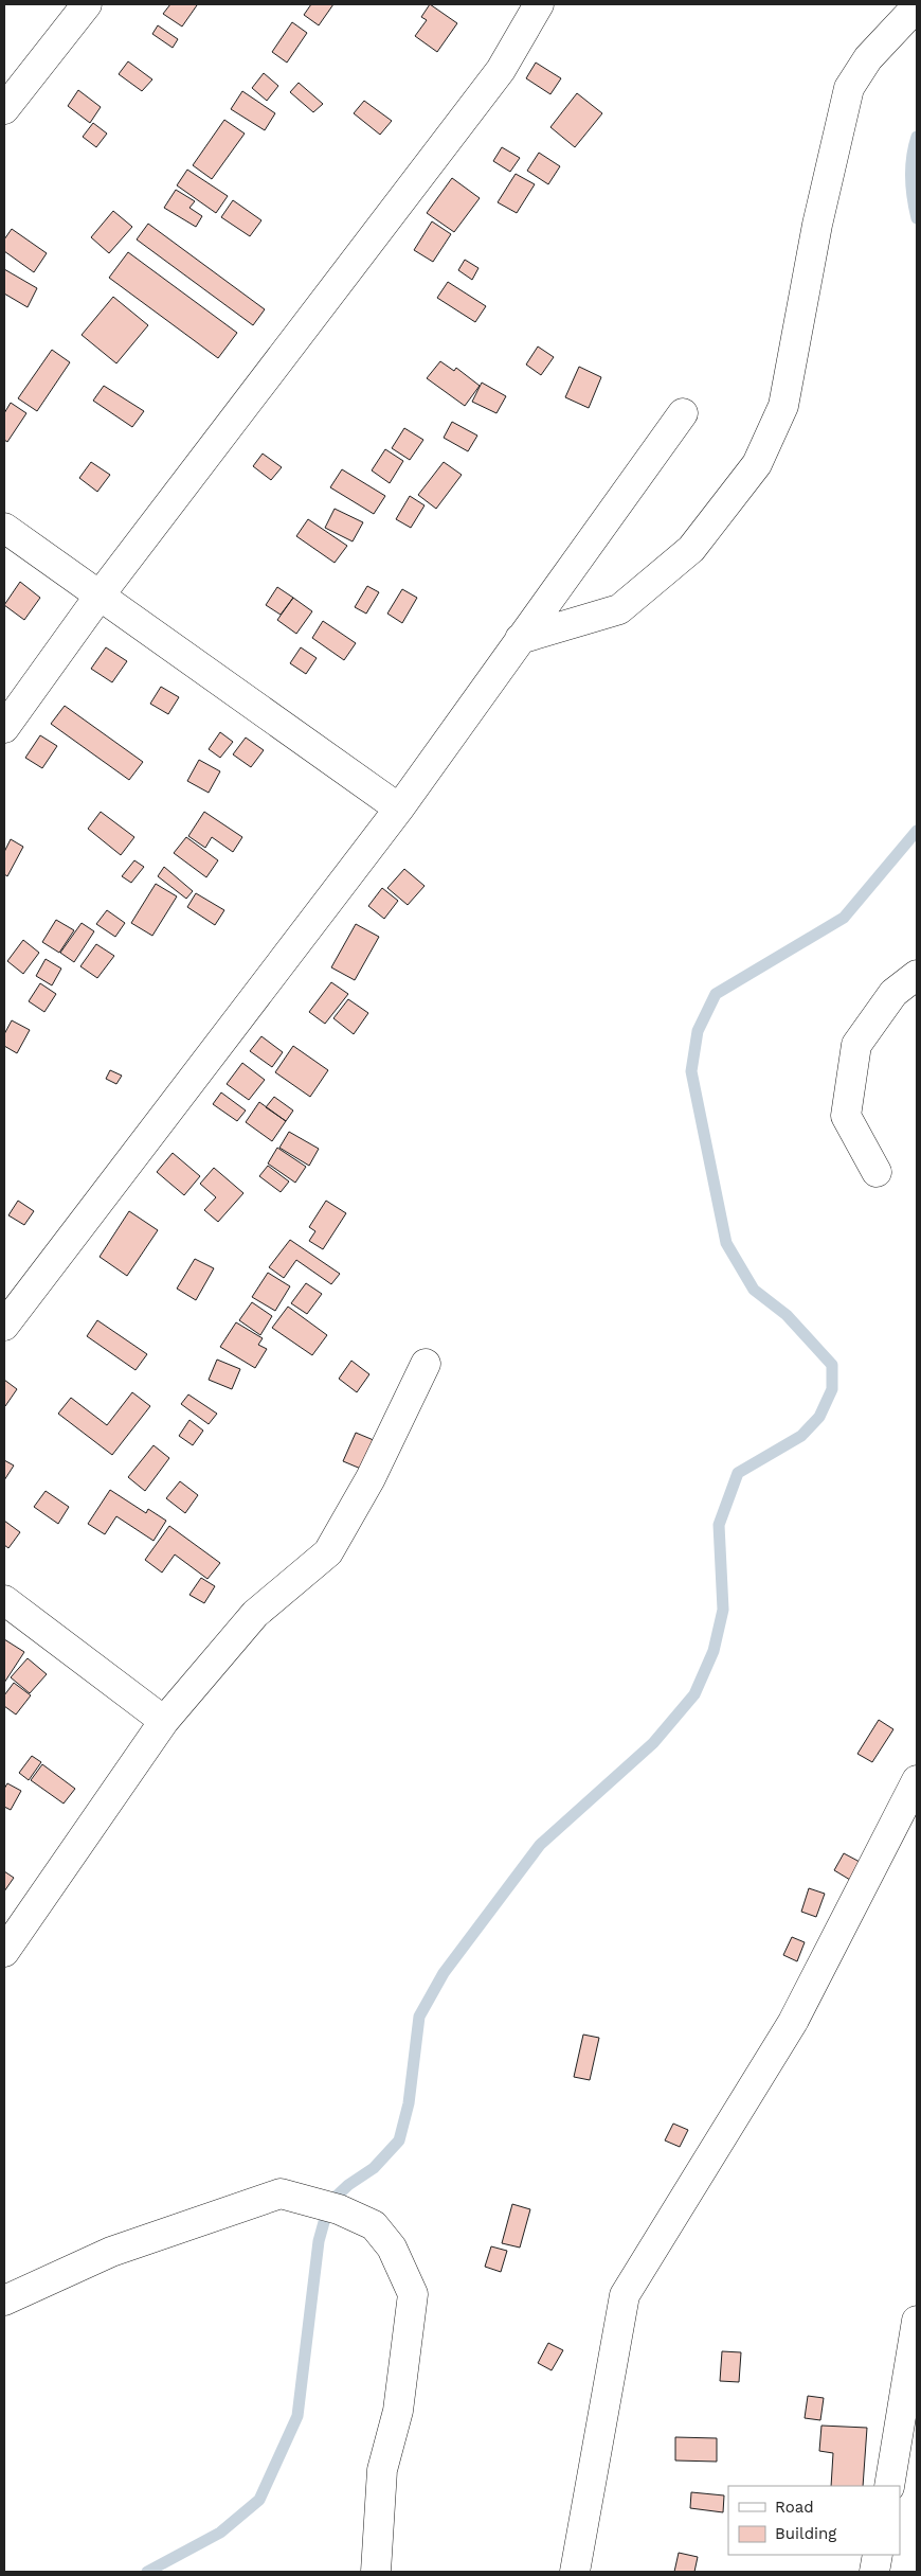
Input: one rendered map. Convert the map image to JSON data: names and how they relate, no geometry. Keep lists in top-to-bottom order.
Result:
{
  "legend": ["Road", "Building"]
}
